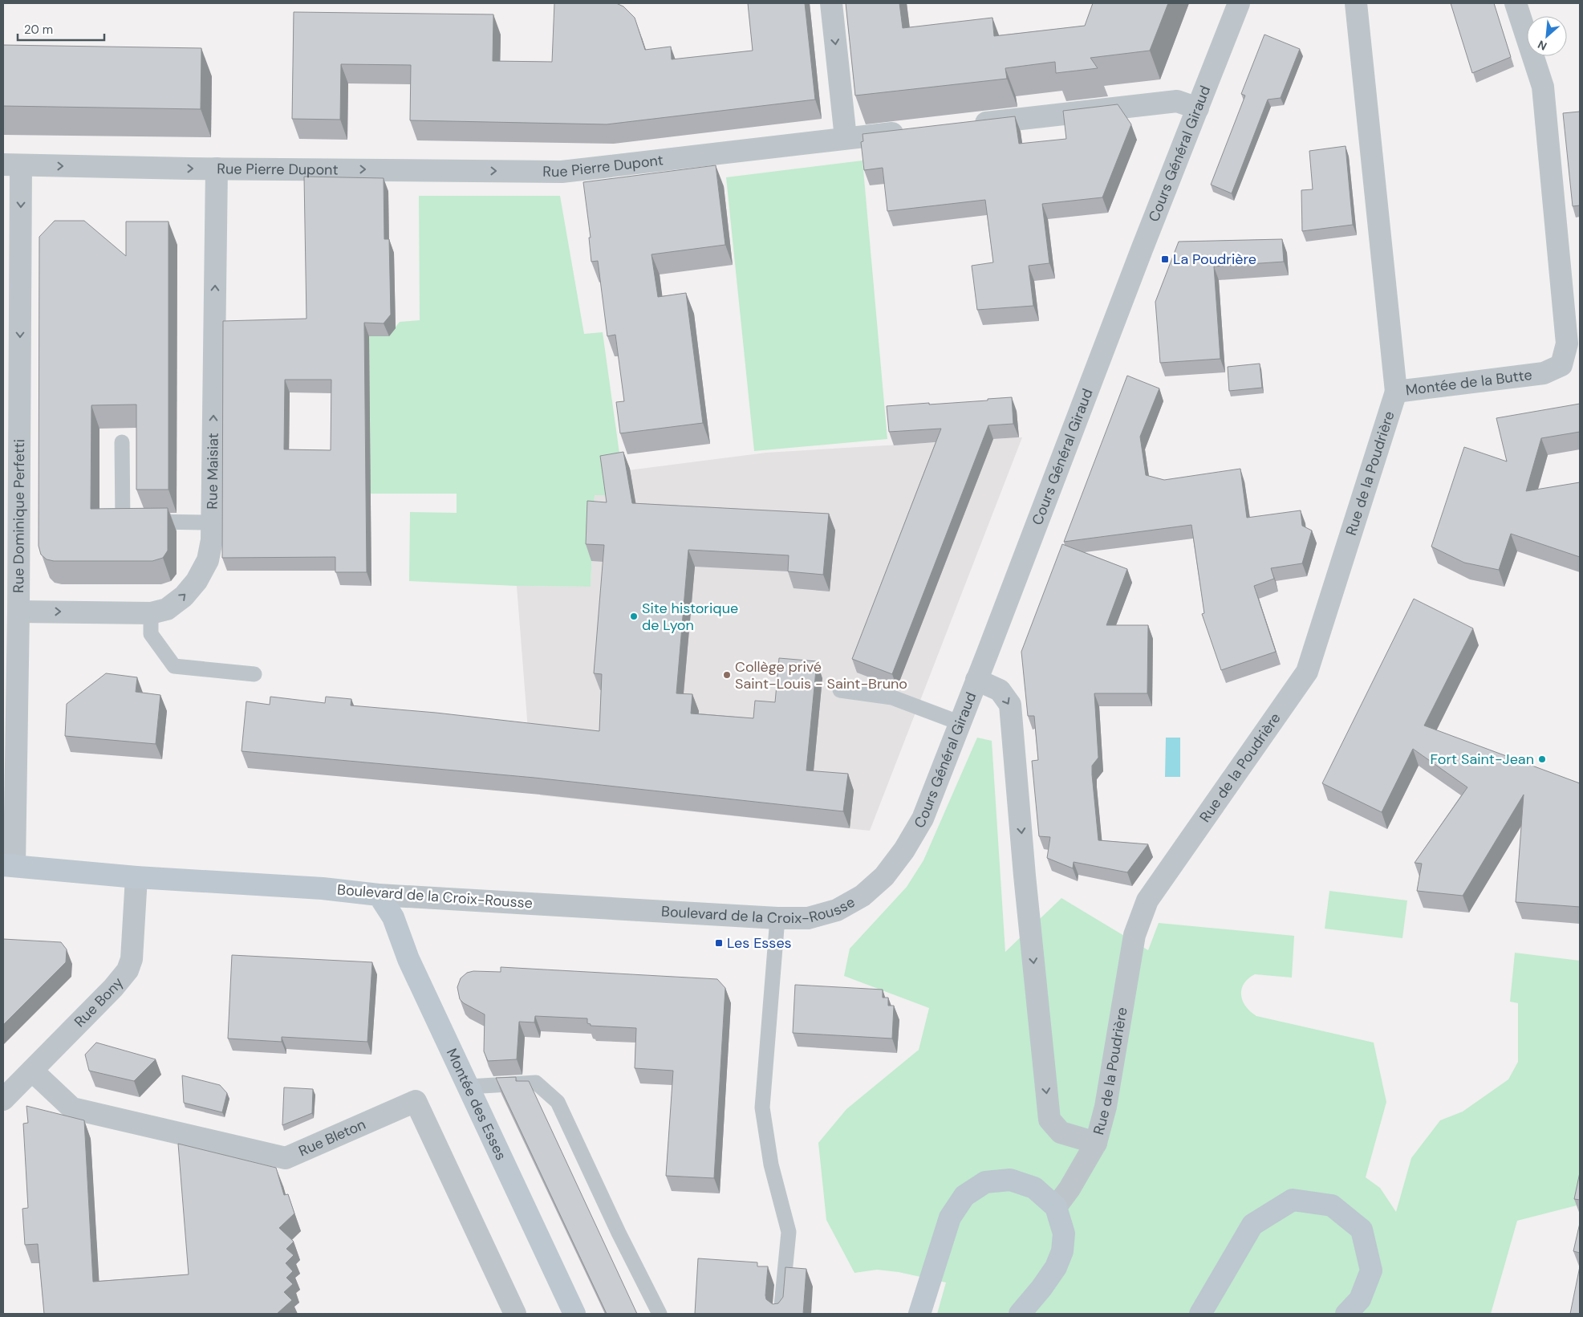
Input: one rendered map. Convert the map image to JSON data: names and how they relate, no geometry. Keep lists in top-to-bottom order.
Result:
{
  "streets": {
    "main road": ["Boulevard de la Croix-Rousse", "Montée des Esses"],
    "street": [
      "Cours Général Giraud",
      "Rue Pierre Dupont",
      "Montée de la Butte",
      "Rue Maisiat",
      "Rue de la Poudrière",
      "Rue Dominique Perfetti",
      "Rue Bony",
      "Rue Bleton"
    ]
  },
  "crossings": [
    ["Cours Général Giraud", "Rue de la Poudrière"],
    ["Cours Général Giraud", "Boulevard de la Croix-Rousse"],
    ["Rue Pierre Dupont", "Rue Maisiat"],
    ["Rue Pierre Dupont", "Rue Dominique Perfetti"],
    ["Montée de la Butte", "Rue de la Poudrière"],
    ["Rue Maisiat", "Rue Dominique Perfetti"],
    ["Rue Dominique Perfetti", "Boulevard de la Croix-Rousse"],
    ["Boulevard de la Croix-Rousse", "Rue Bony"],
    ["Boulevard de la Croix-Rousse", "Montée des Esses"],
    ["Rue Bony", "Rue Bleton"]
  ],
  "one_way": ["Rue Pierre Dupont", "Rue Maisiat", "Rue Dominique Perfetti"],
  "places": {
    "transit": ["La Poudrière", "Les Esses"],
    "other": ["Site historique de Lyon", "Collège privé Saint-Louis - Saint-Bruno", "Fort Saint-Jean"]
  },
  "scale_bar": "20 m",
  "north": "bottom left"
}
